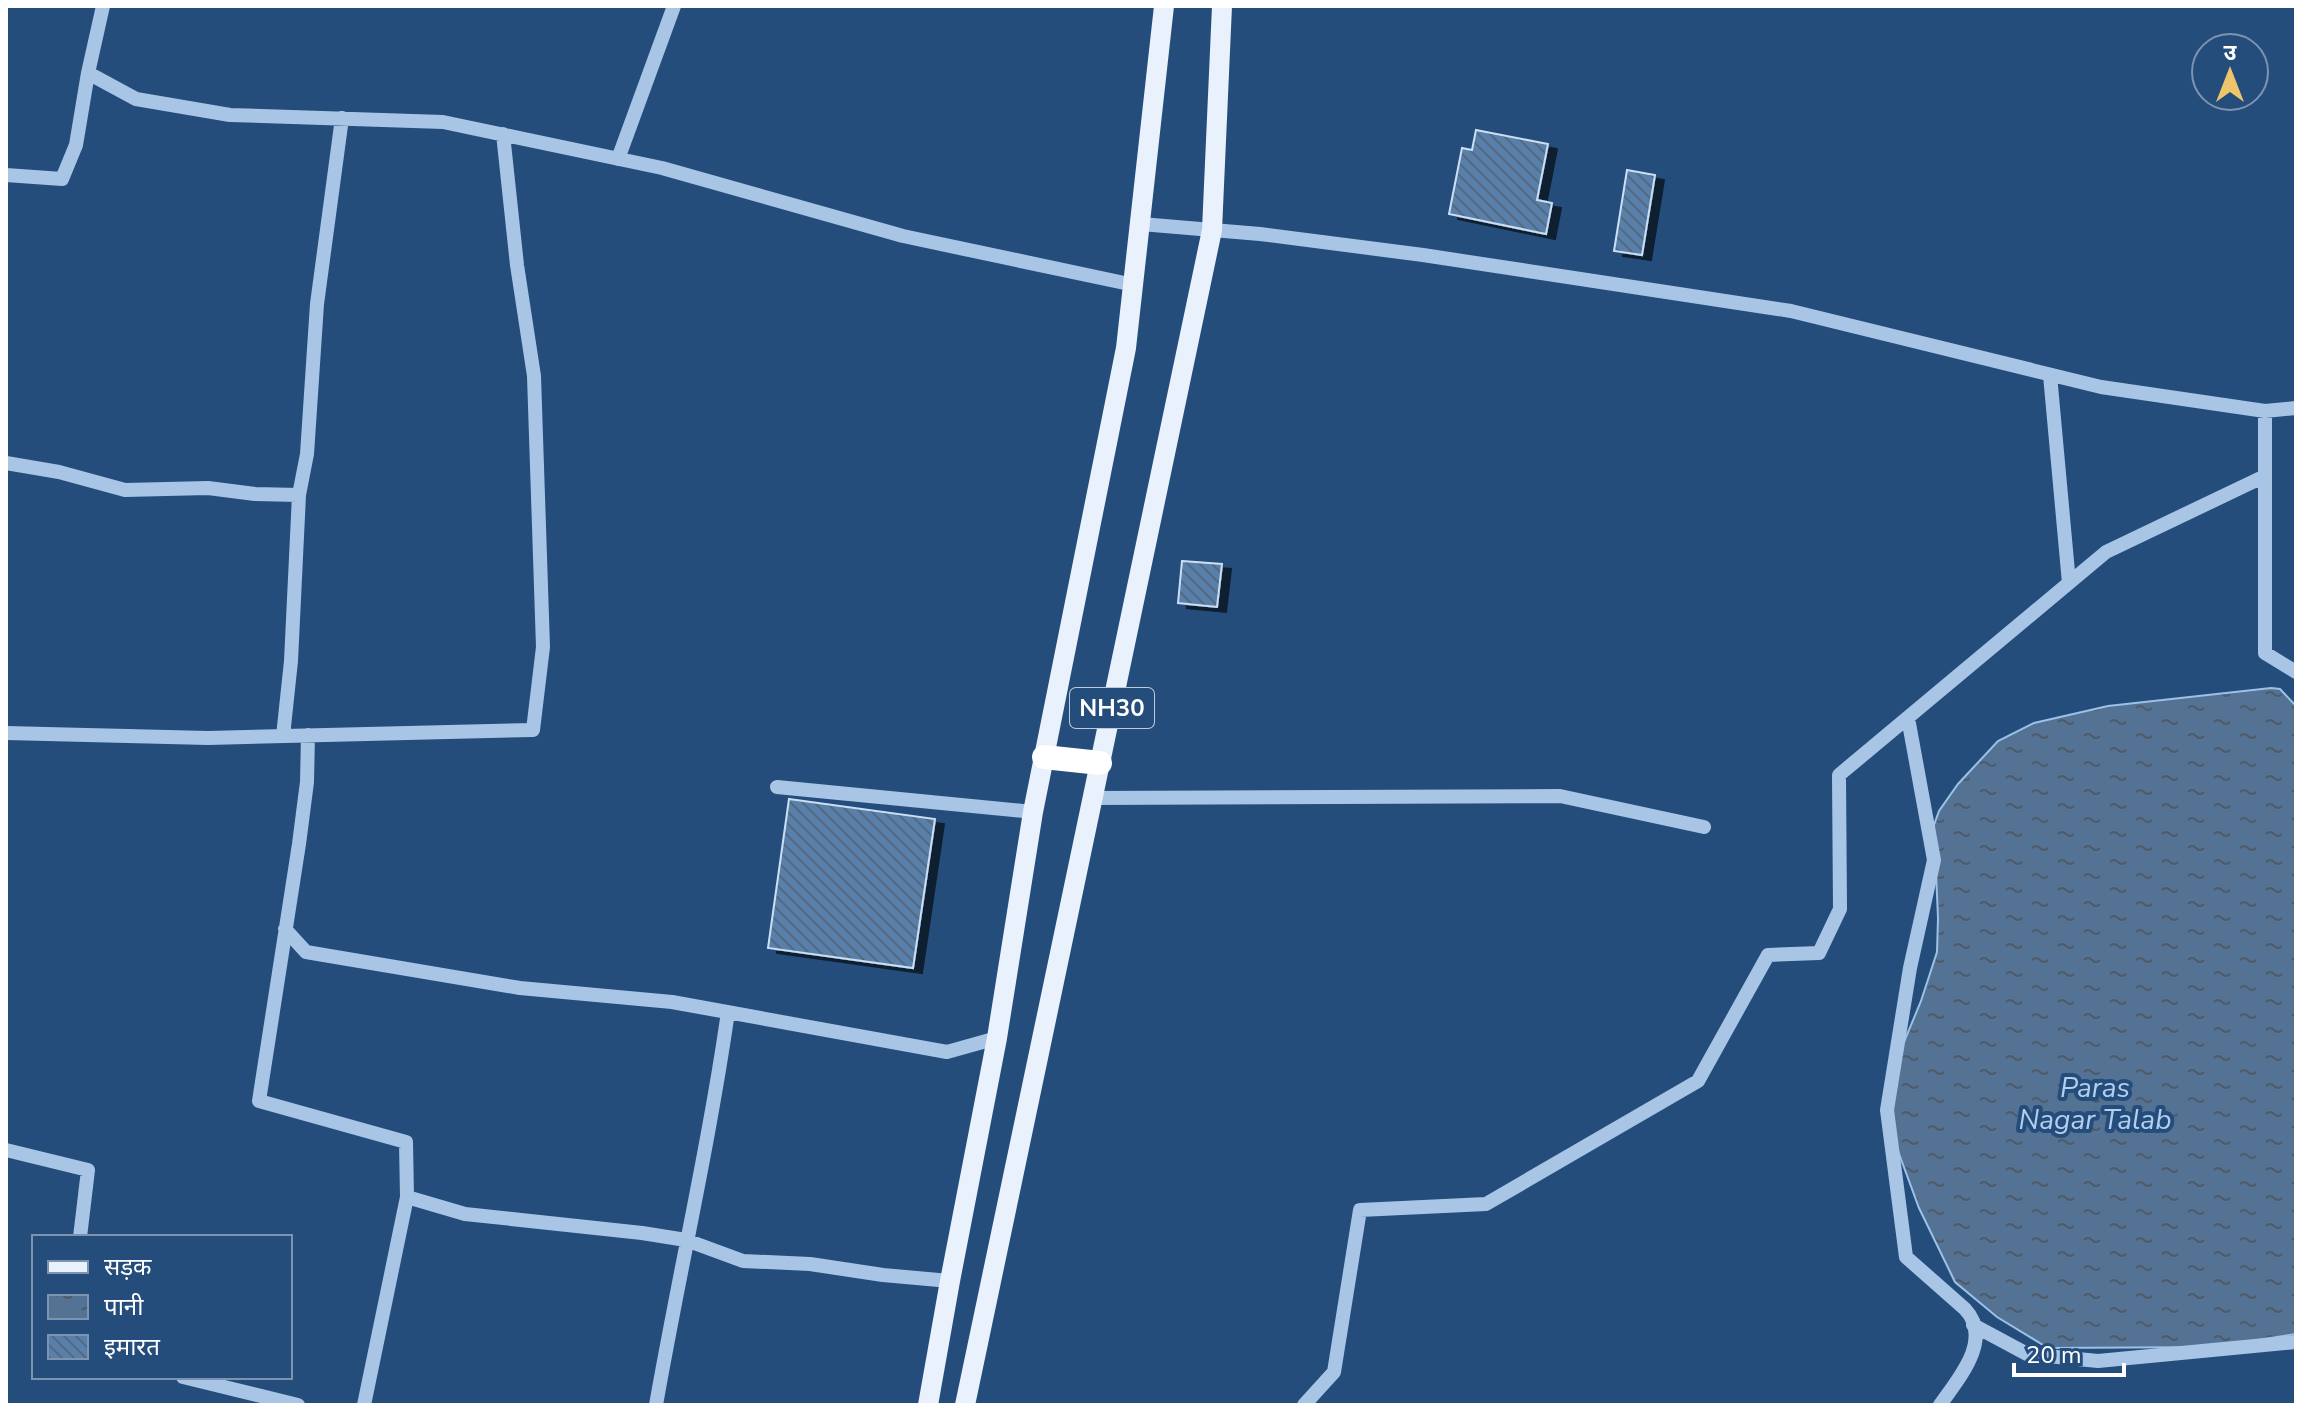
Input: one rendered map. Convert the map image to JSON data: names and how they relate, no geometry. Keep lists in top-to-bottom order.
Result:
{
  "streets": {
    "main road": ["NH30"]
  },
  "water": ["Paras Nagar Talab"],
  "legend": ["सड़क", "पानी", "इमारत"],
  "scale_bar": "20 m",
  "north": "top"
}
